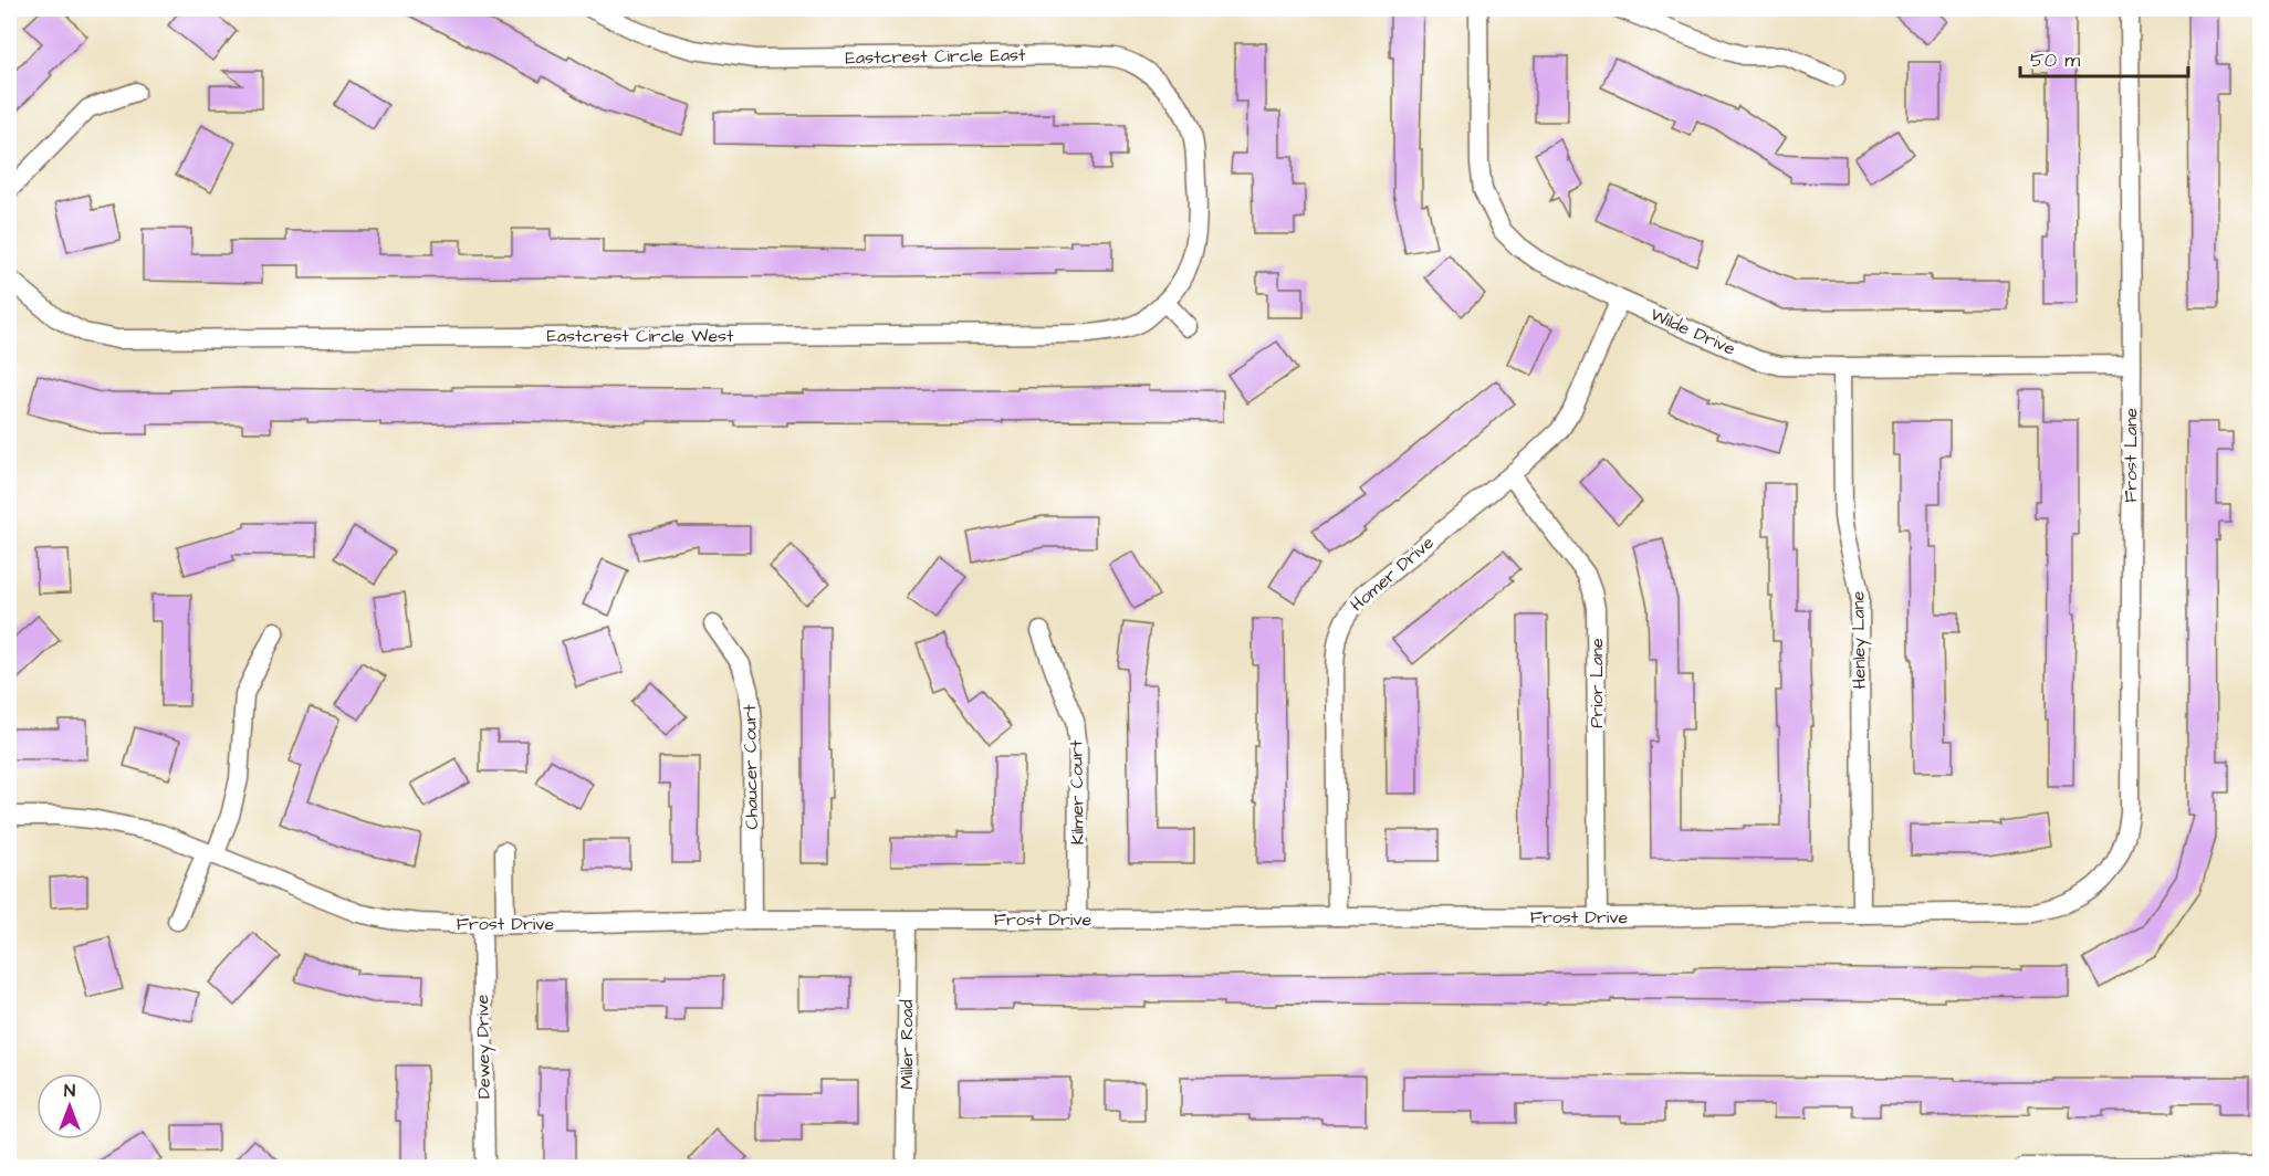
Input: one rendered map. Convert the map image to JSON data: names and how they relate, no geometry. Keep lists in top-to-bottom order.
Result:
{
  "streets": {
    "street": [
      "Eastcrest Circle East",
      "Wilde Drive",
      "Eastcrest Circle West",
      "Frost Lane",
      "Homer Drive",
      "Henley Lane",
      "Prior Lane",
      "Chaucer Court",
      "Kilmer Court",
      "Frost Drive",
      "Miller Road",
      "Dewey Drive"
    ]
  },
  "crossings": [
    ["Eastcrest Circle East", "Eastcrest Circle West"],
    ["Wilde Drive", "Frost Lane"],
    ["Wilde Drive", "Homer Drive"],
    ["Wilde Drive", "Henley Lane"],
    ["Frost Lane", "Frost Drive"],
    ["Homer Drive", "Prior Lane"],
    ["Homer Drive", "Frost Drive"],
    ["Henley Lane", "Frost Drive"],
    ["Prior Lane", "Frost Drive"],
    ["Chaucer Court", "Frost Drive"],
    ["Kilmer Court", "Frost Drive"],
    ["Frost Drive", "Miller Road"],
    ["Frost Drive", "Dewey Drive"]
  ],
  "scale_bar": "50 m",
  "north": "top"
}
